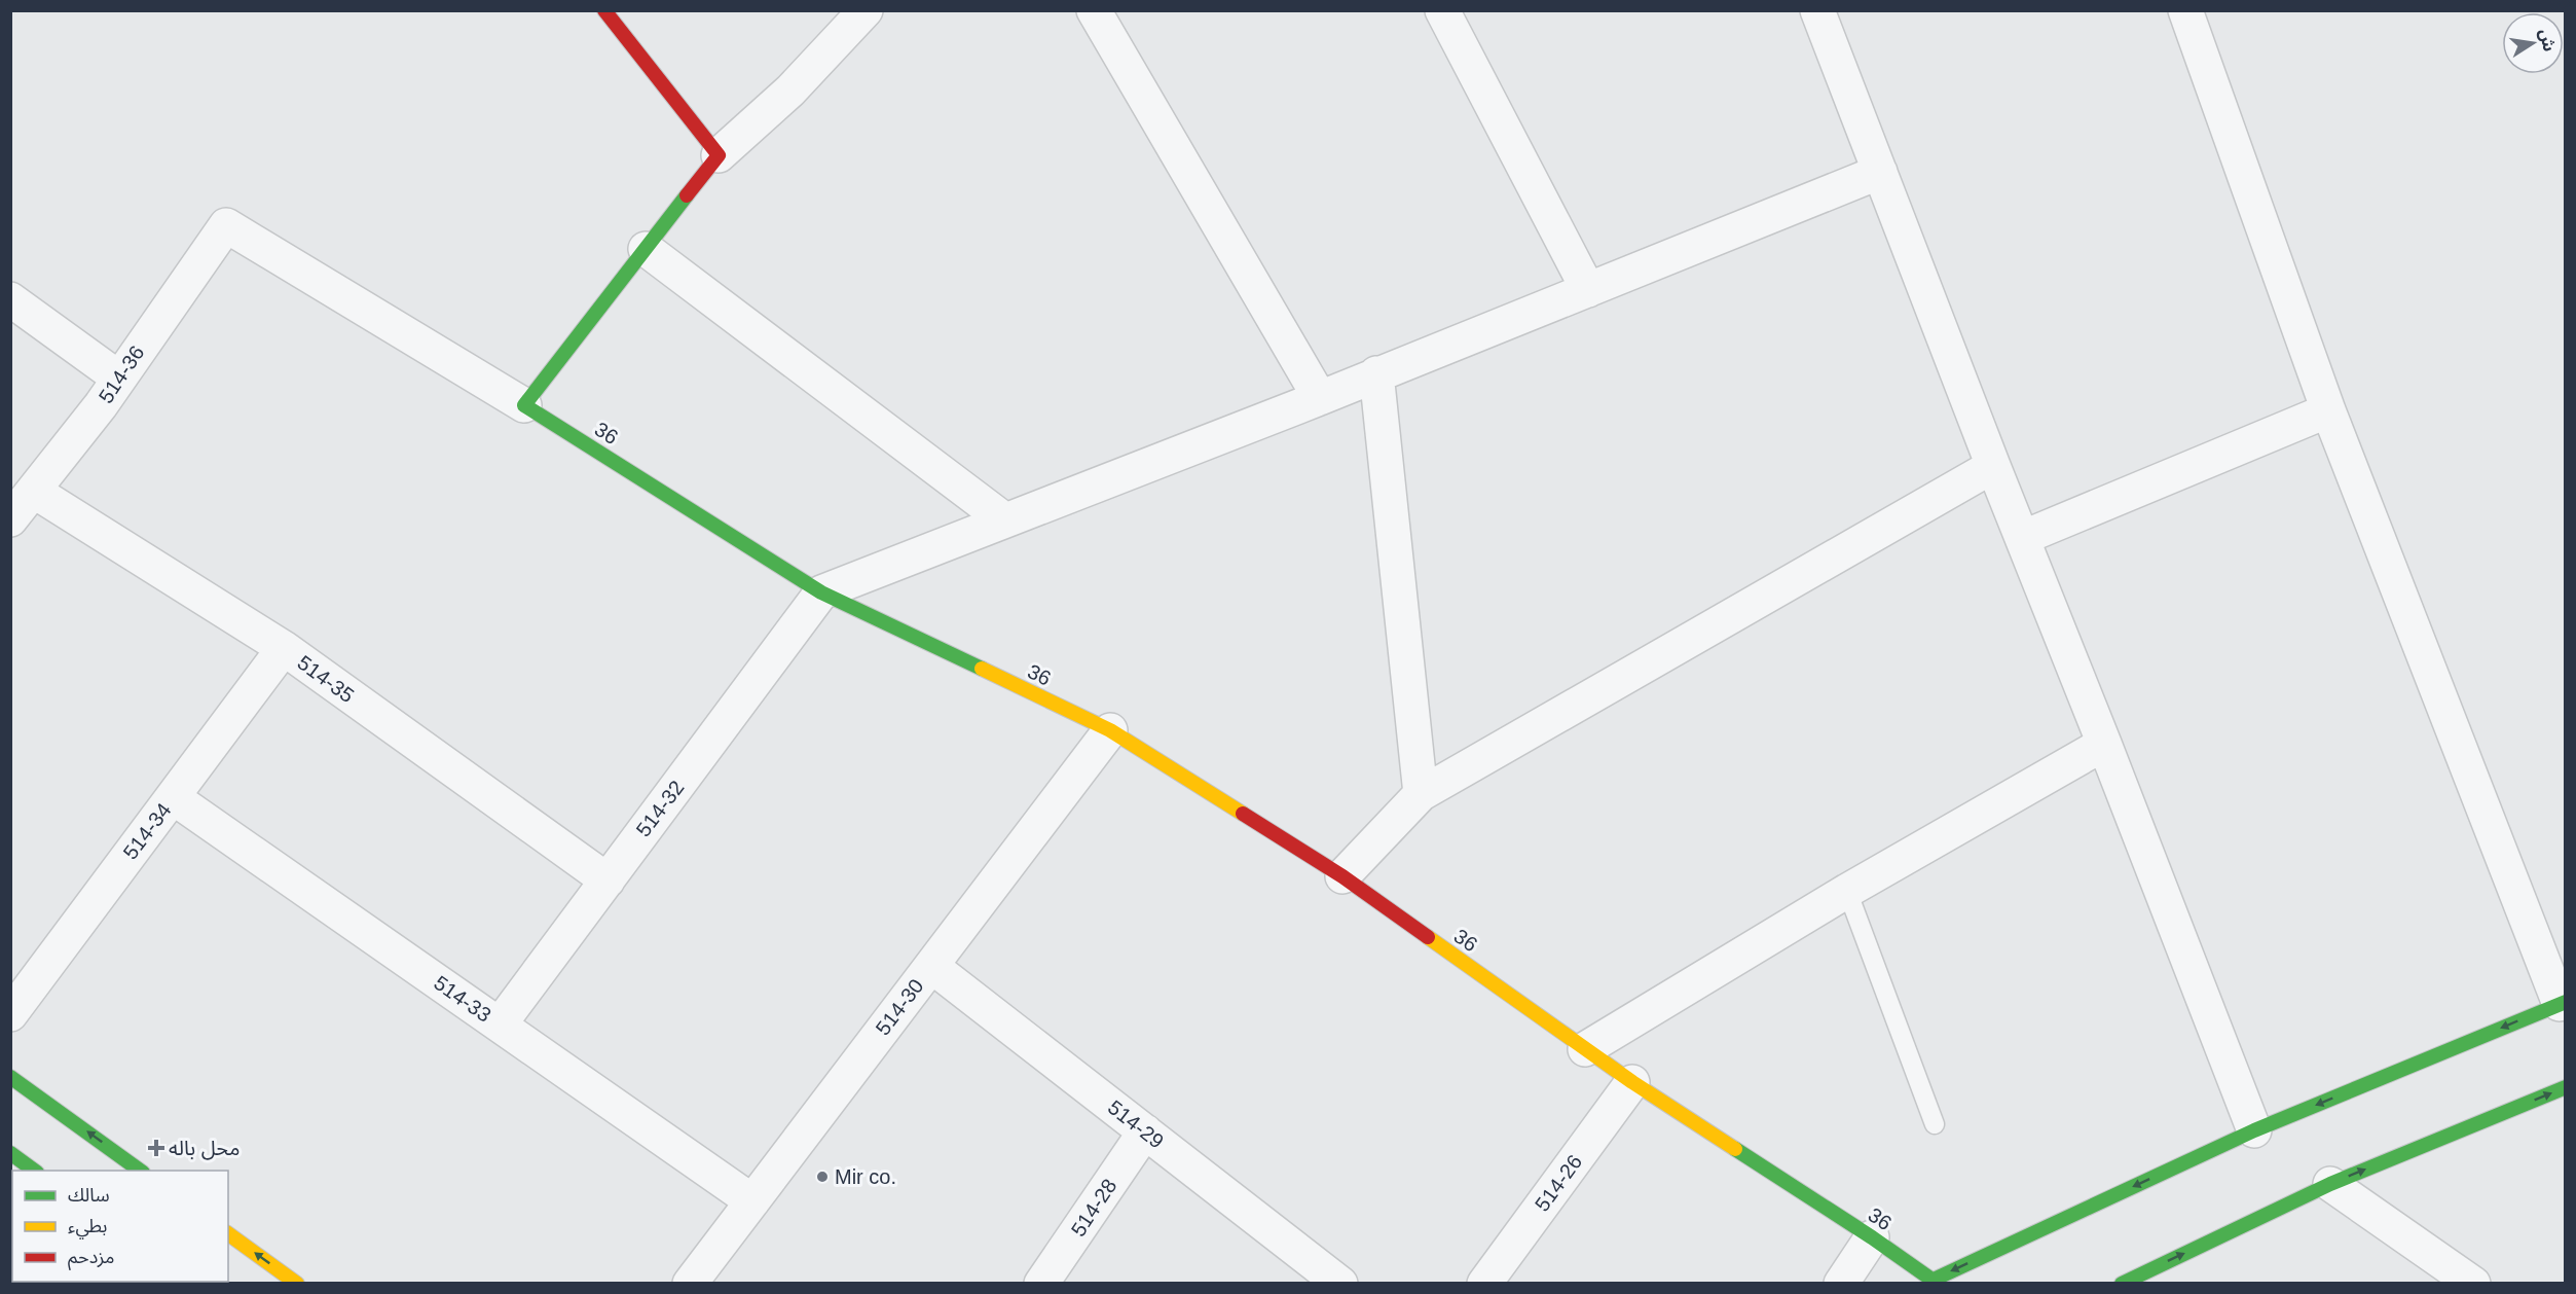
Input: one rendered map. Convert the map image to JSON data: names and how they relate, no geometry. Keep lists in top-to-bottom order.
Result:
{
  "streets": {
    "street": [
      "514-36",
      "36",
      "514-35",
      "514-32",
      "514-34",
      "514-33",
      "514-30",
      "514-29",
      "514-26",
      "514-28"
    ]
  },
  "crossings": [
    ["514-36", "36"],
    ["514-36", "514-35"],
    ["36", "514-32"],
    ["36", "514-30"],
    ["36", "514-26"],
    ["514-35", "514-32"],
    ["514-35", "514-34"],
    ["514-32", "514-33"],
    ["514-34", "514-33"],
    ["514-33", "514-30"],
    ["514-30", "514-29"],
    ["514-29", "514-28"]
  ],
  "places": {
    "health": ["محل باله"],
    "other": ["Mir co."]
  },
  "legend": ["سالك", "بطيء", "مزدحم"],
  "north": "right"
}
